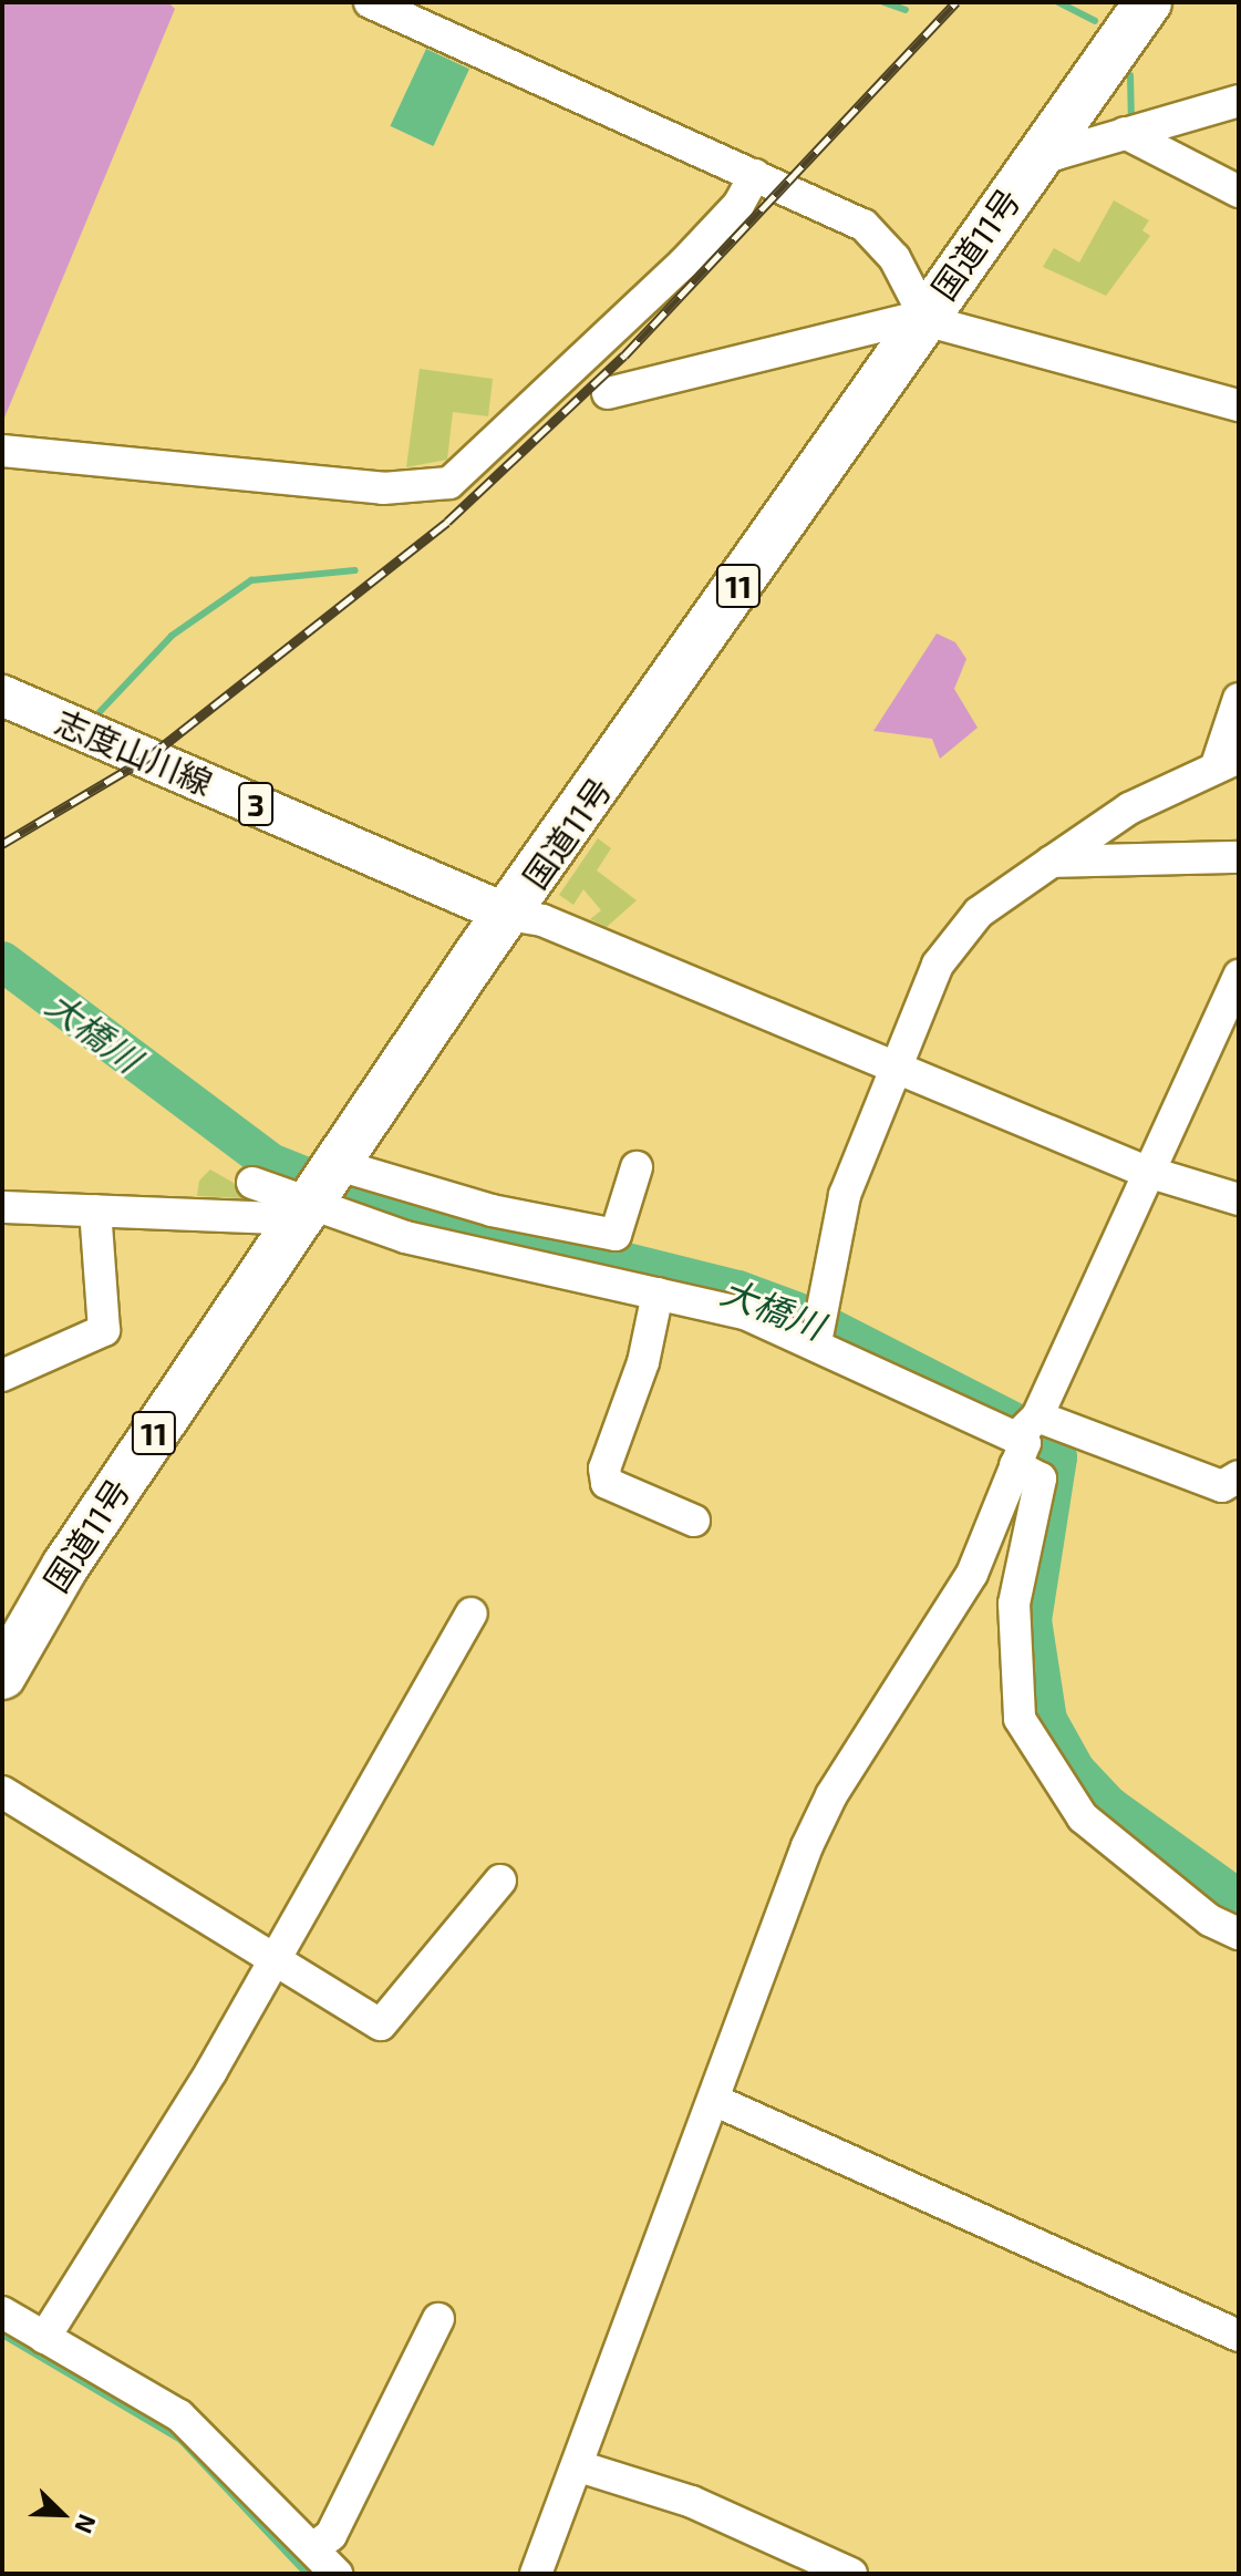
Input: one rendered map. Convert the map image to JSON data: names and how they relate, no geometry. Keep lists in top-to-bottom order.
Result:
{
  "streets": {
    "highway": ["国道11号", "11"],
    "main road": ["志度山川線", "3"]
  },
  "crossings": [
    ["国道11号", "志度山川線"]
  ],
  "water": ["大橋川"],
  "north": "bottom right"
}
